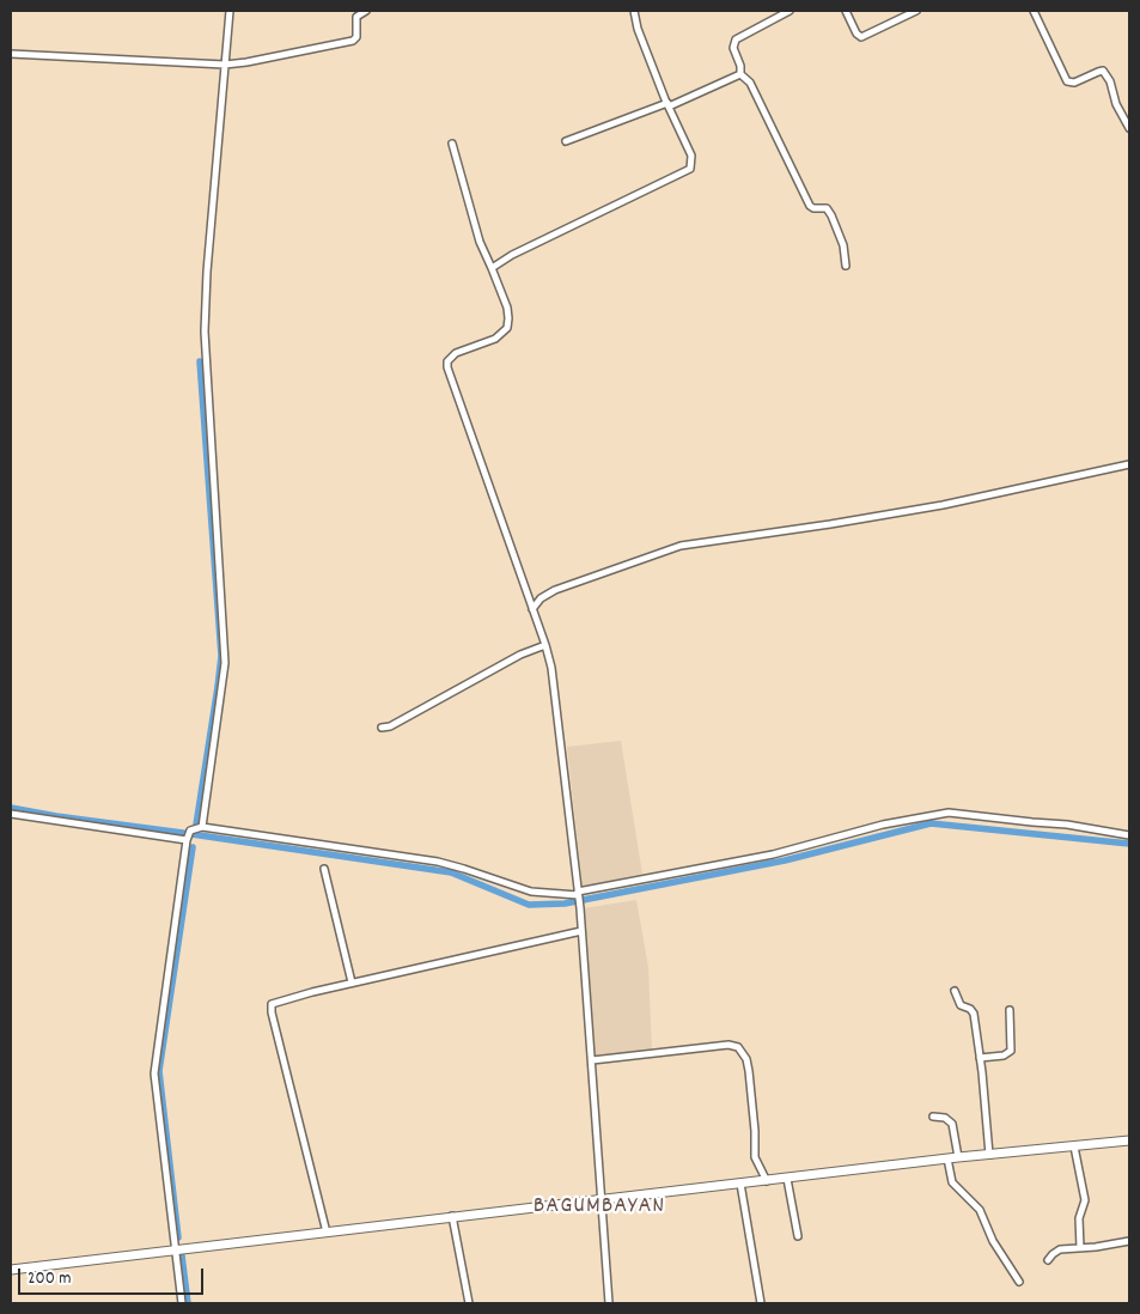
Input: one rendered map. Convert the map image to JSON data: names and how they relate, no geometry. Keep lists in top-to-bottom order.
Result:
{
  "districts": ["BAGUMBAYAN"],
  "scale_bar": "200 m"
}
